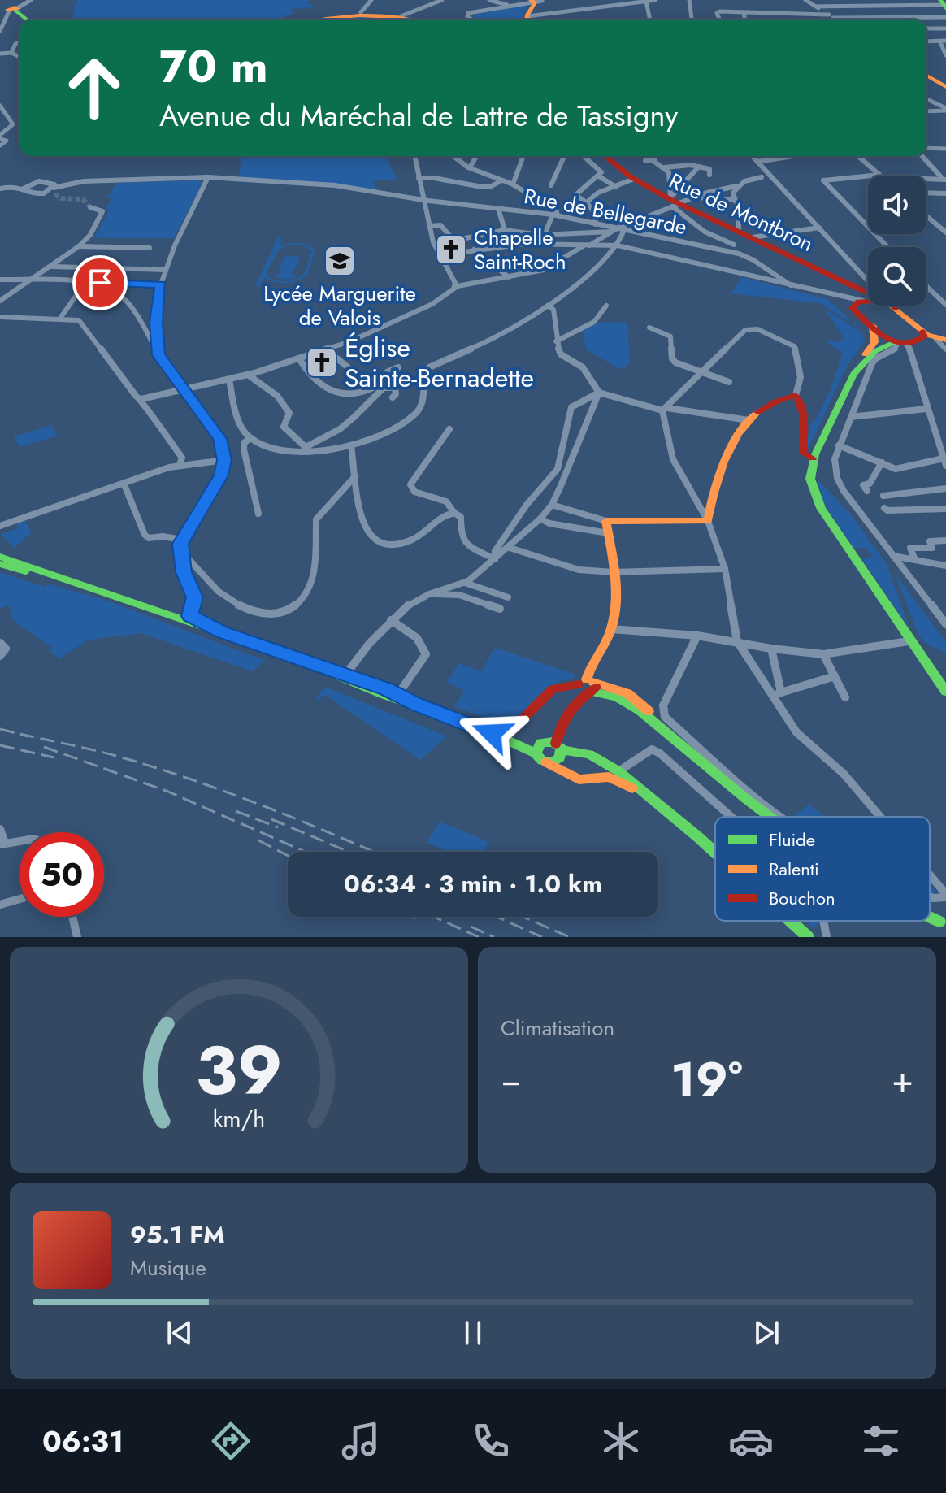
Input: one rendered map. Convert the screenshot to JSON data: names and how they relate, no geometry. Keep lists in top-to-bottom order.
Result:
{
  "streets": {
    "main road": ["Rue de Montbron"],
    "street": ["Rue de Bellegarde"]
  },
  "places": {
    "church": ["Chapelle Saint-Roch", "Église Sainte-Bernadette"],
    "school or university": ["Lycée Marguerite de Valois"]
  },
  "legend": ["Fluide", "Ralenti", "Bouchon"],
  "page": {
    "turn": ["70 m", "Avenue du Maréchal de Lattre de Tassigny"],
    "limit": "50",
    "trip": "06:34 · 3 min · 1.0 km",
    "tile": "Climatisation",
    "heat": ["−", "19°", "+"],
    "song": ["95.1 FM", "Musique"],
    "tabs": "06:31",
    "gauge": ["39", "km/h"]
  }
}
